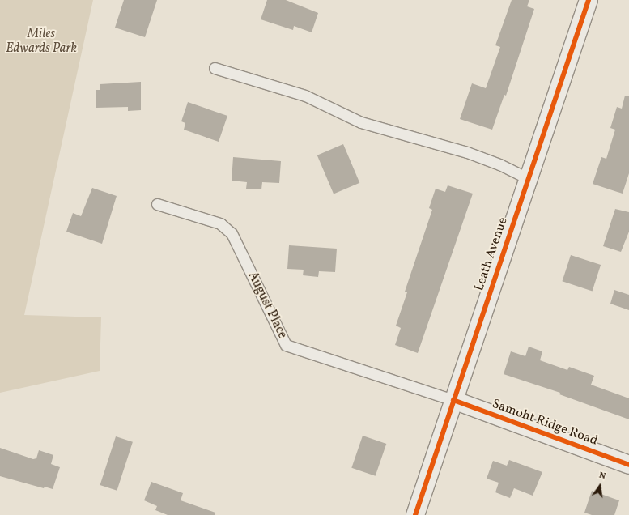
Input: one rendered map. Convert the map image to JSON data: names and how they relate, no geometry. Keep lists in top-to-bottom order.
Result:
{
  "streets": {
    "street": ["Leath Avenue", "Samoht Ridge Road"],
    "lane": ["August Place"]
  },
  "crossings": [
    ["Leath Avenue", "August Place"],
    ["Leath Avenue", "Samoht Ridge Road"],
    ["August Place", "Samoht Ridge Road"]
  ],
  "parks": ["Miles Edwards Park"],
  "north": "top"
}
